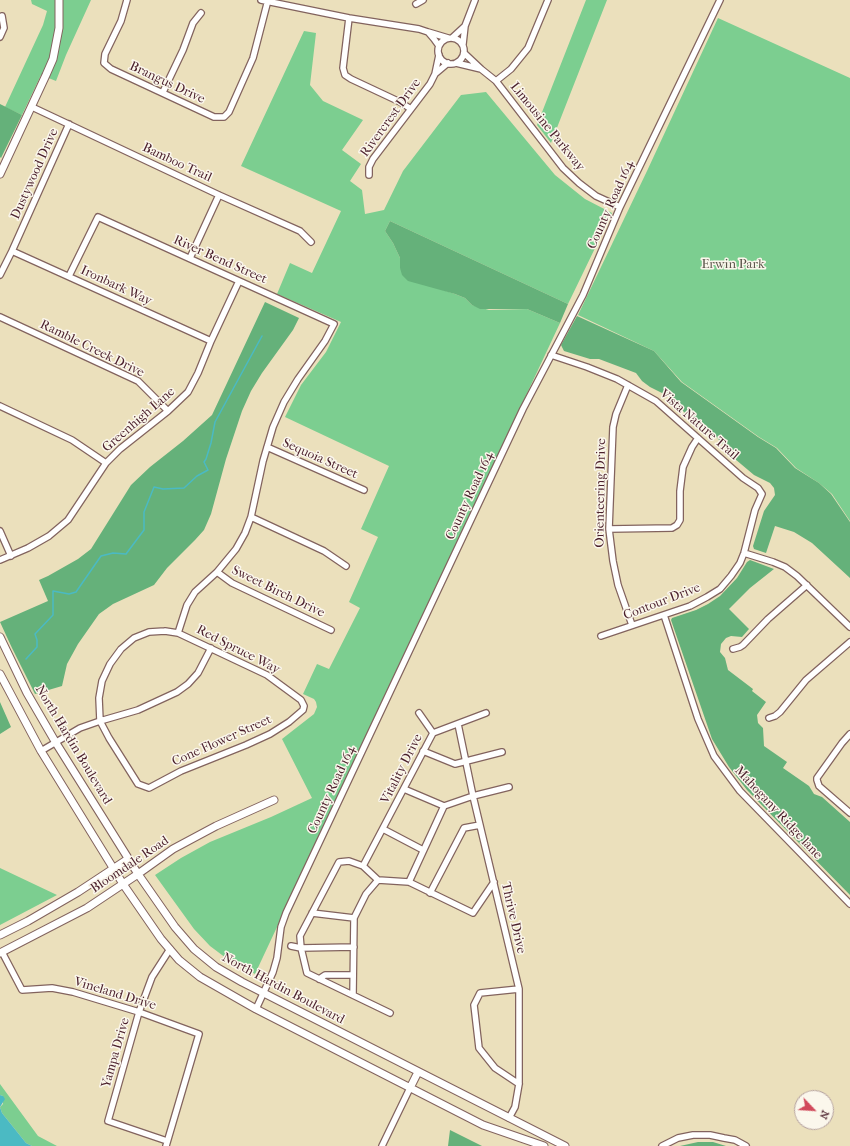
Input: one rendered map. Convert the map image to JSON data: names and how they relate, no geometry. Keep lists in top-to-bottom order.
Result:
{
  "streets": {
    "street": [
      "Brangus Drive",
      "Rivercrest Drive",
      "Limousine Parkway",
      "Bamboo Trail",
      "Dustywood Drive",
      "County Road 164",
      "River Bend Street",
      "Ironbark Way",
      "Ramble Creek Drive",
      "Greenhigh Lane",
      "Vista Nature Trail",
      "Sequoia Street",
      "Orienteering Drive",
      "Sweet Birch Drive",
      "Contour Drive",
      "Red Spruce Way",
      "Cone Flower Street",
      "North Hardin Boulevard",
      "Vitality Drive",
      "Mahogany Ridge lane",
      "Bloomdale Road",
      "Thrive Drive",
      "Vineland Drive",
      "Yampa Drive"
    ]
  },
  "crossings": [
    ["Rivercrest Drive", "Limousine Parkway"],
    ["Limousine Parkway", "County Road 164"],
    ["Bamboo Trail", "Dustywood Drive"],
    ["Dustywood Drive", "Ironbark Way"],
    ["County Road 164", "Vista Nature Trail"],
    ["County Road 164", "North Hardin Boulevard"],
    ["River Bend Street", "Ironbark Way"],
    ["River Bend Street", "Greenhigh Lane"],
    ["River Bend Street", "Sequoia Street"],
    ["Ironbark Way", "Greenhigh Lane"],
    ["Ramble Creek Drive", "Greenhigh Lane"],
    ["Vista Nature Trail", "Orienteering Drive"],
    ["Vista Nature Trail", "Contour Drive"],
    ["Orienteering Drive", "Contour Drive"],
    ["Contour Drive", "Mahogany Ridge lane"],
    ["Red Spruce Way", "Cone Flower Street"],
    ["North Hardin Boulevard", "Bloomdale Road"],
    ["North Hardin Boulevard", "Thrive Drive"],
    ["Vitality Drive", "Thrive Drive"],
    ["Bloomdale Road", "Vineland Drive"],
    ["Vineland Drive", "Yampa Drive"]
  ],
  "parks": ["Erwin Park"],
  "north": "bottom right"
}
